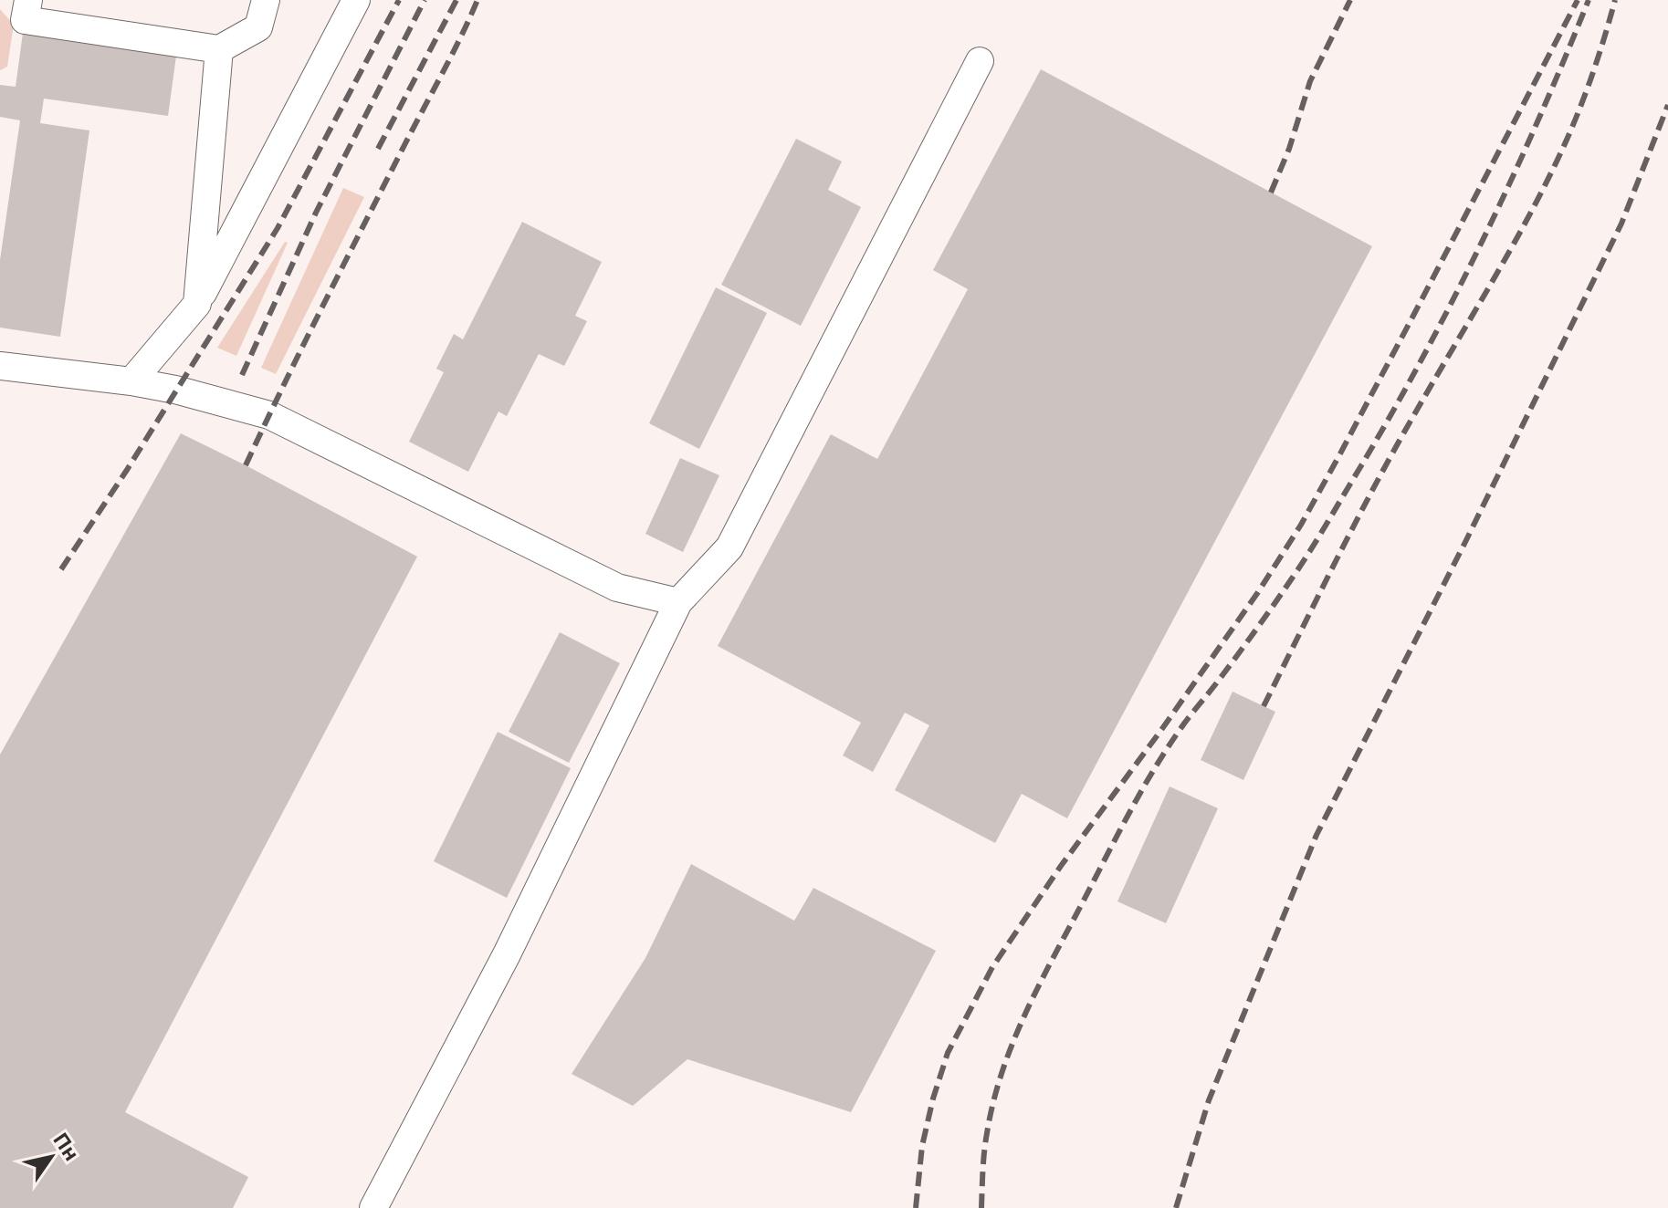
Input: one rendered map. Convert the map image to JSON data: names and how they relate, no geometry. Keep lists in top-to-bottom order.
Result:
{
  "north": "top right"
}
